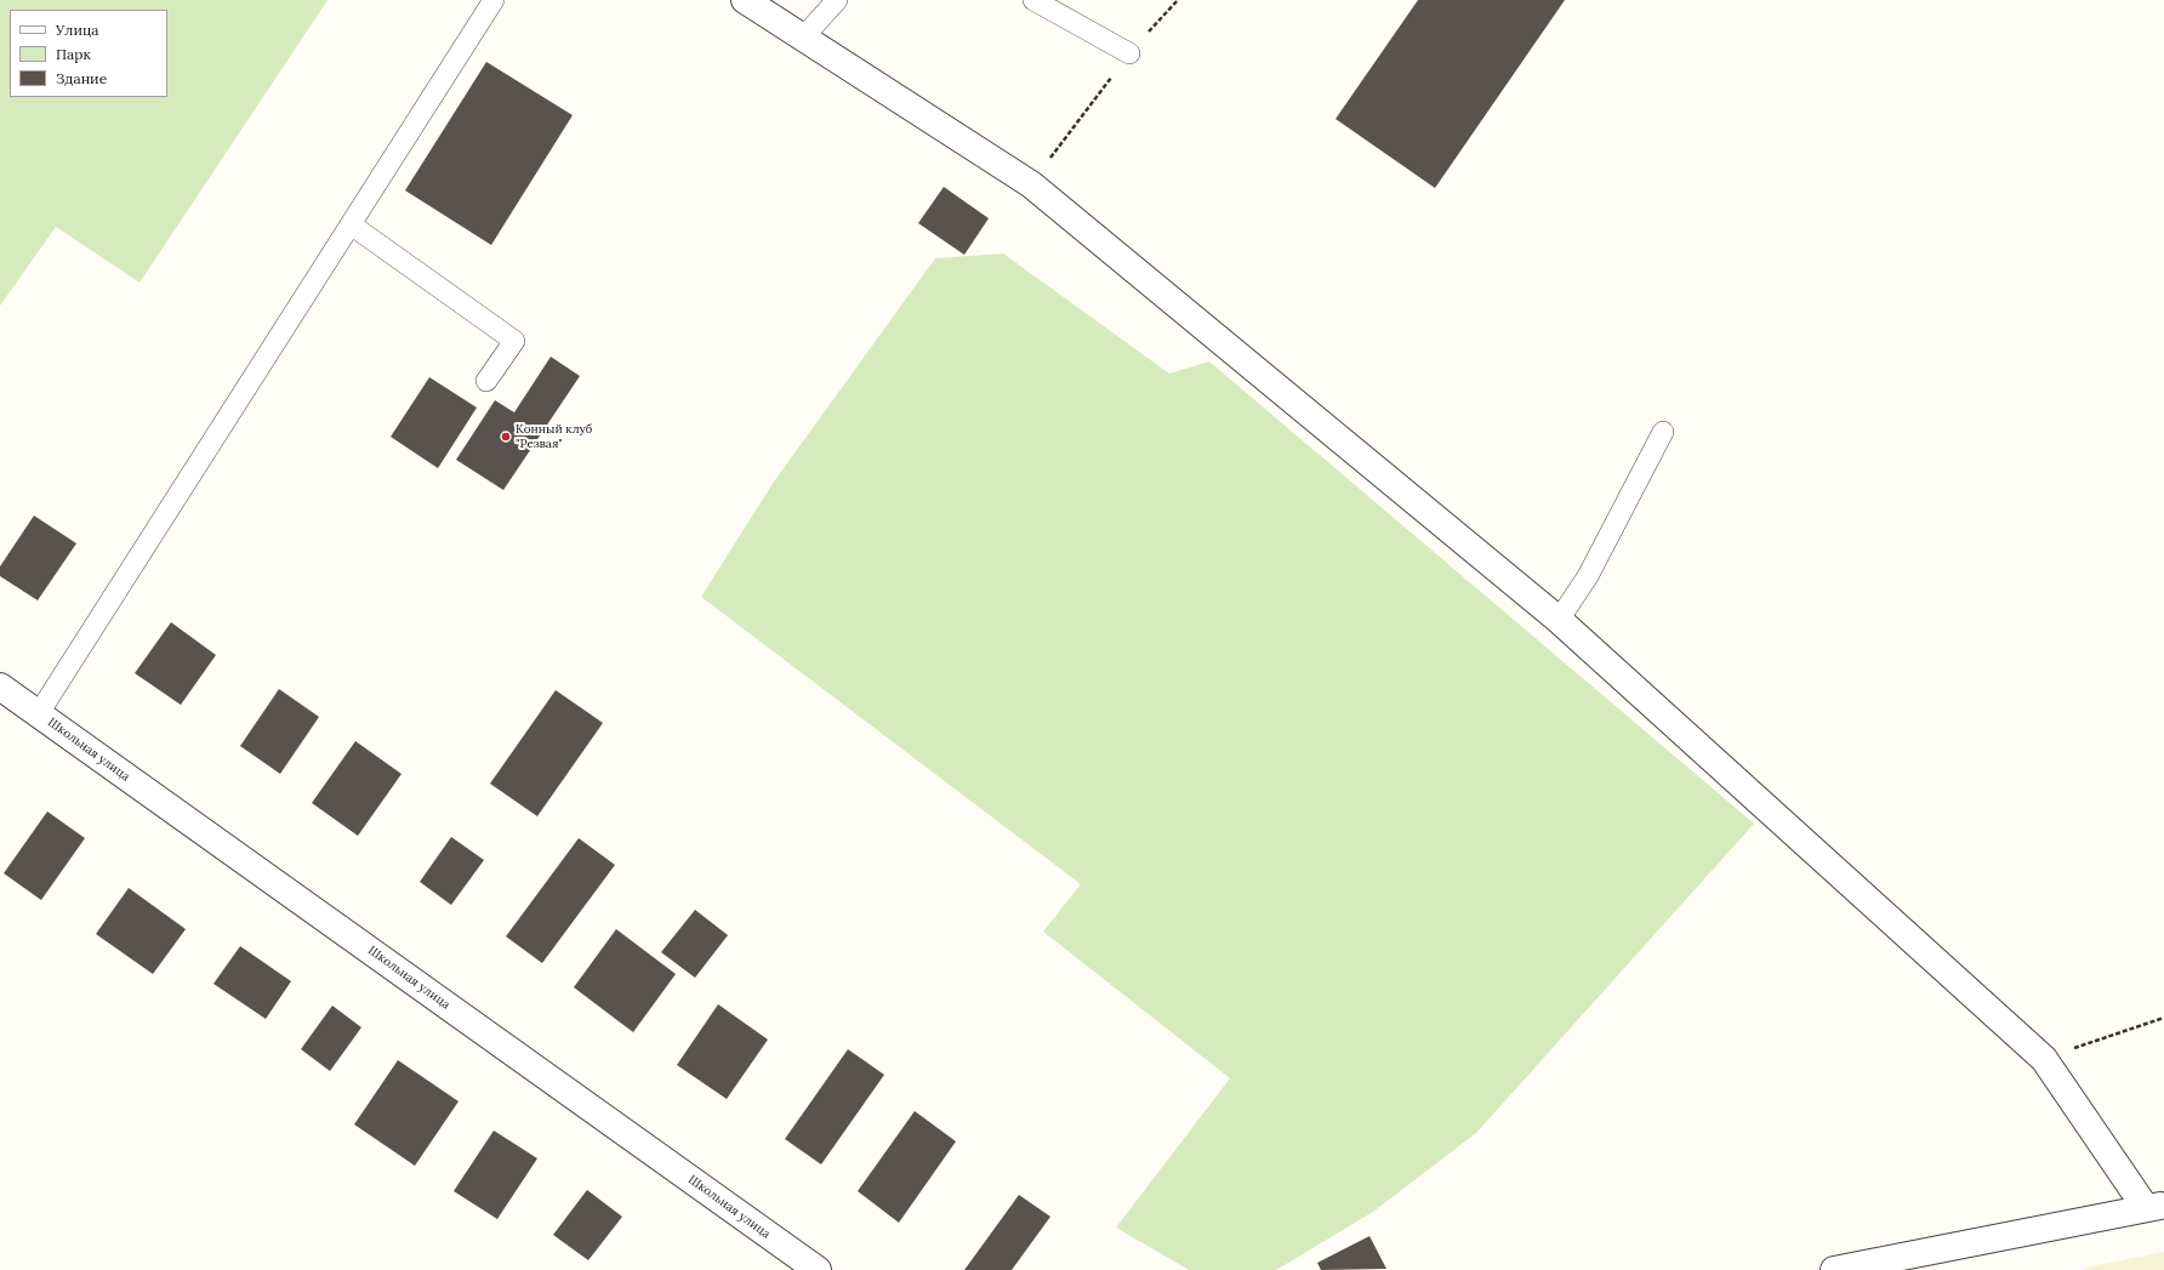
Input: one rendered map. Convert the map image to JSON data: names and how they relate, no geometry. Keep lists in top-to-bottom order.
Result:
{
  "streets": {
    "street": ["Школьная улица"]
  },
  "places": ["Конный клуб \"Резвая\""],
  "legend": ["Улица", "Парк", "Здание"]
}
